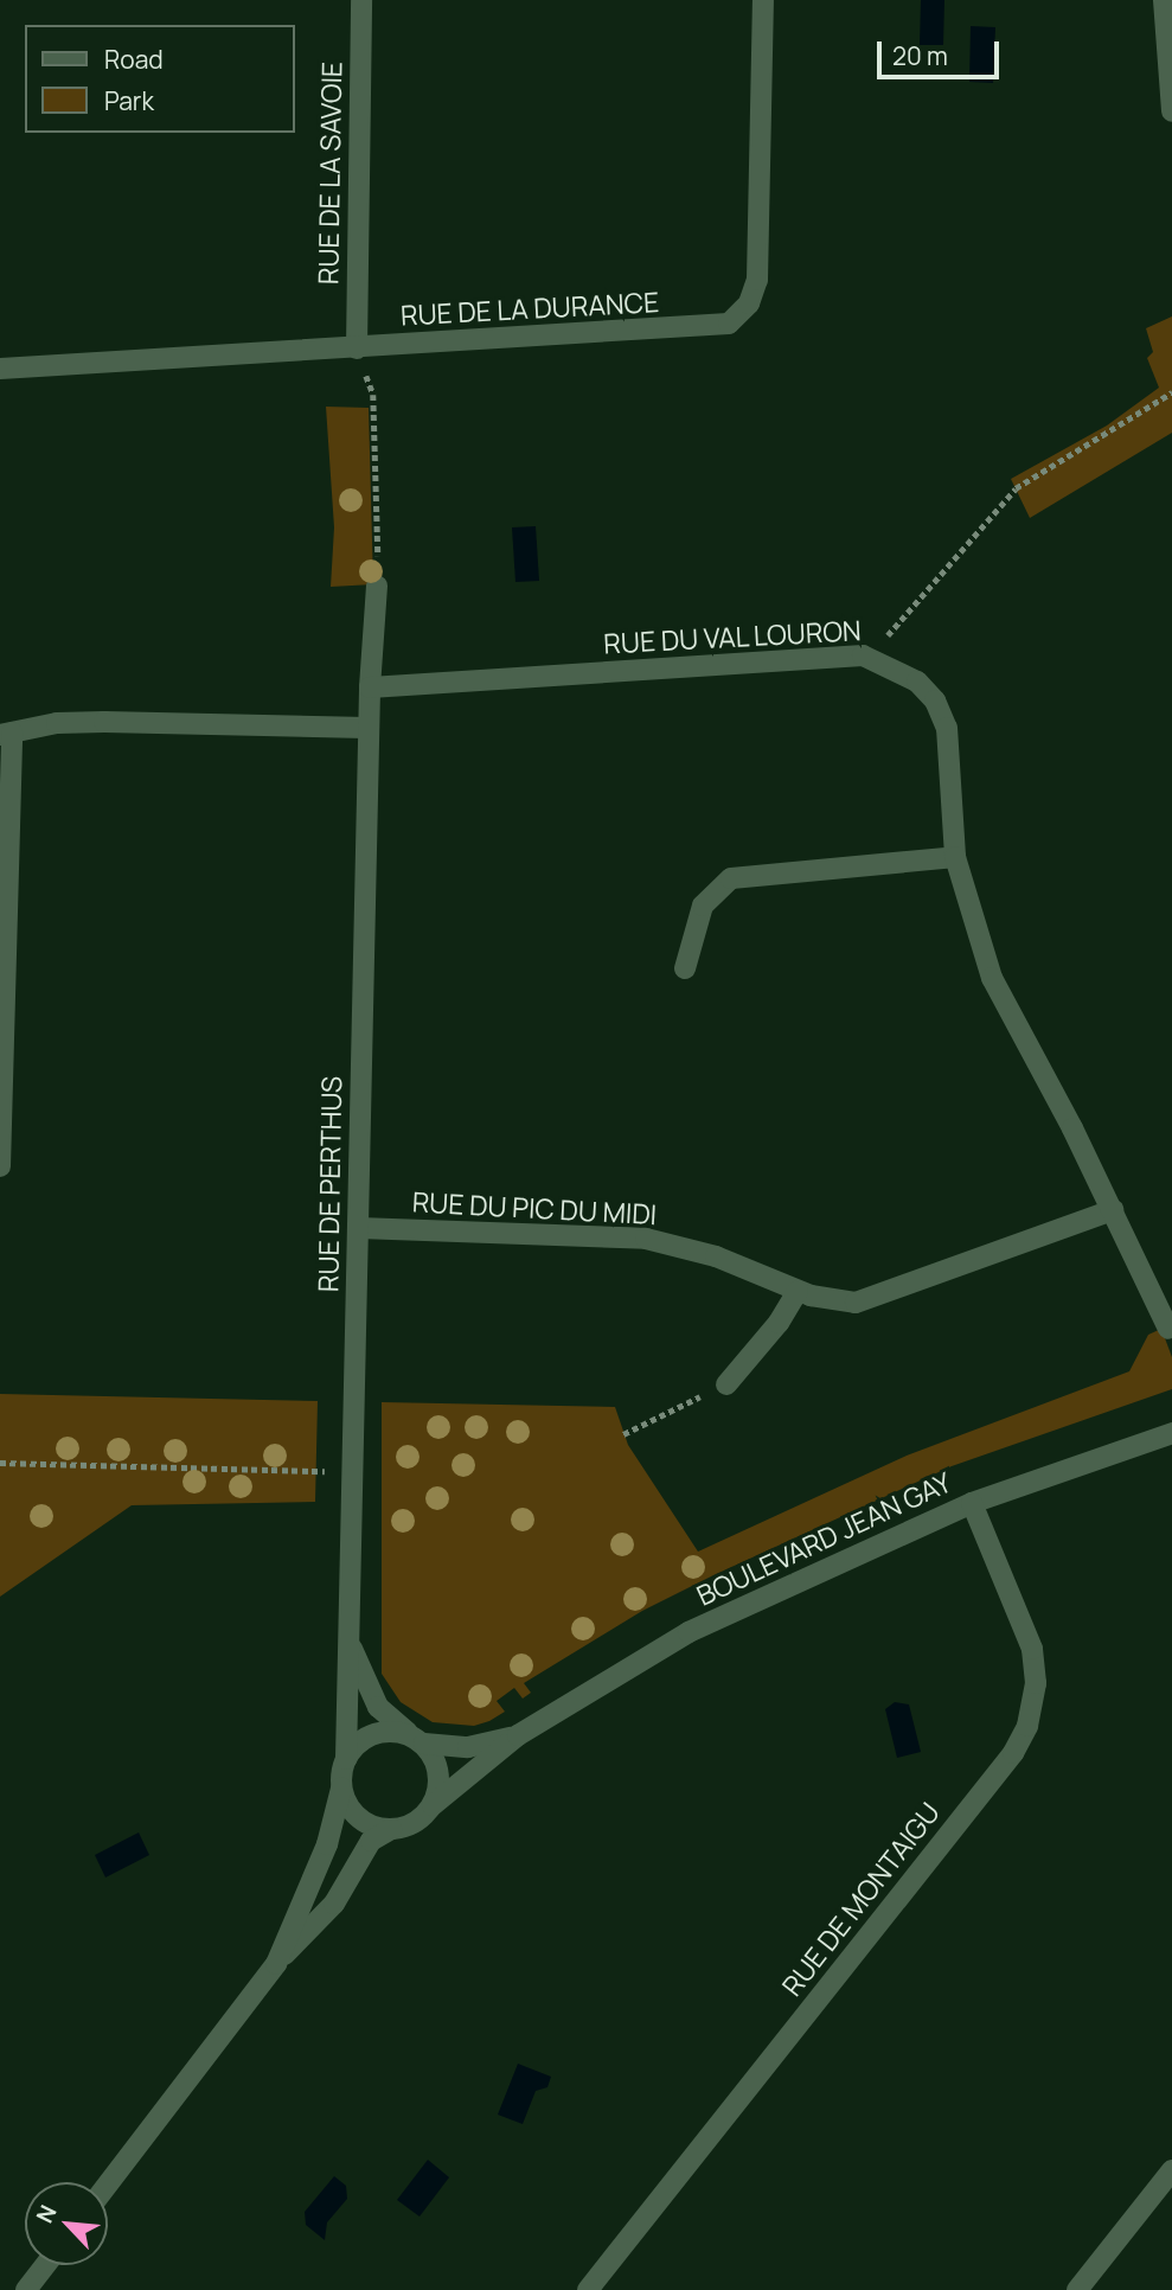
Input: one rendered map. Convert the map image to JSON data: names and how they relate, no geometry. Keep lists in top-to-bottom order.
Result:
{
  "streets": {
    "street": [
      "RUE DE LA SAVOIE",
      "RUE DE LA DURANCE",
      "RUE DU VAL LOURON",
      "RUE DE PERTHUS",
      "RUE DU PIC DU MIDI",
      "BOULEVARD JEAN GAY",
      "RUE DE MONTAIGU"
    ]
  },
  "crossings": [
    ["RUE DE LA SAVOIE", "RUE DE LA DURANCE"],
    ["RUE DU VAL LOURON", "RUE DU PIC DU MIDI"],
    ["RUE DE PERTHUS", "RUE DU PIC DU MIDI"],
    ["RUE DE PERTHUS", "BOULEVARD JEAN GAY"],
    ["BOULEVARD JEAN GAY", "RUE DE MONTAIGU"]
  ],
  "legend": ["Road", "Park"],
  "scale_bar": "20 m",
  "north": "top left"
}
